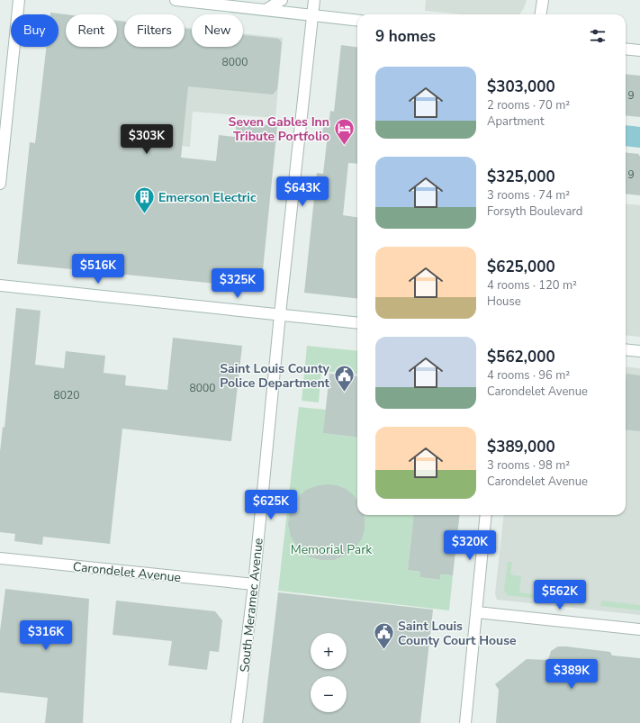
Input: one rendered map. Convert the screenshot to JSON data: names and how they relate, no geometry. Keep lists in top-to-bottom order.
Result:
{
  "streets": {
    "street": ["Carondelet Avenue", "South Meramec Avenue"]
  },
  "crossings": [
    ["Carondelet Avenue", "South Meramec Avenue"]
  ],
  "parks": ["Memorial Park"],
  "places": {
    "hotel": ["Seven Gables Inn Tribute Portfolio"],
    "building": ["Emerson Electric"],
    "public building": ["Saint Louis County Police Department", "Saint Louis County Court House"]
  },
  "house_numbers": [
    "8000",
    "9",
    "9",
    "8000",
    "8020"
  ],
  "page": {
    "chip": [
      "Buy",
      "Rent",
      "Filters",
      "New"
    ],
    "heading": "9 homes",
    "list": [
      {
        "name": "$303,000",
        "note": "2 rooms · 70 m² · Apartment"
      },
      {
        "name": "$325,000",
        "note": "3 rooms · 74 m² · Forsyth Boulevard"
      },
      {
        "name": "$625,000",
        "note": "4 rooms · 120 m² · House"
      },
      {
        "name": "$562,000",
        "note": "4 rooms · 96 m² · Carondelet Avenue"
      },
      {
        "name": "$389,000",
        "note": "3 rooms · 98 m² · Carondelet Avenue"
      }
    ],
    "price": [
      "$303K",
      "$643K",
      "$516K",
      "$325K",
      "$625K",
      "$320K",
      "$562K",
      "$316K",
      "$389K"
    ],
    "map_buttons": ["+", "−"]
  }
}
